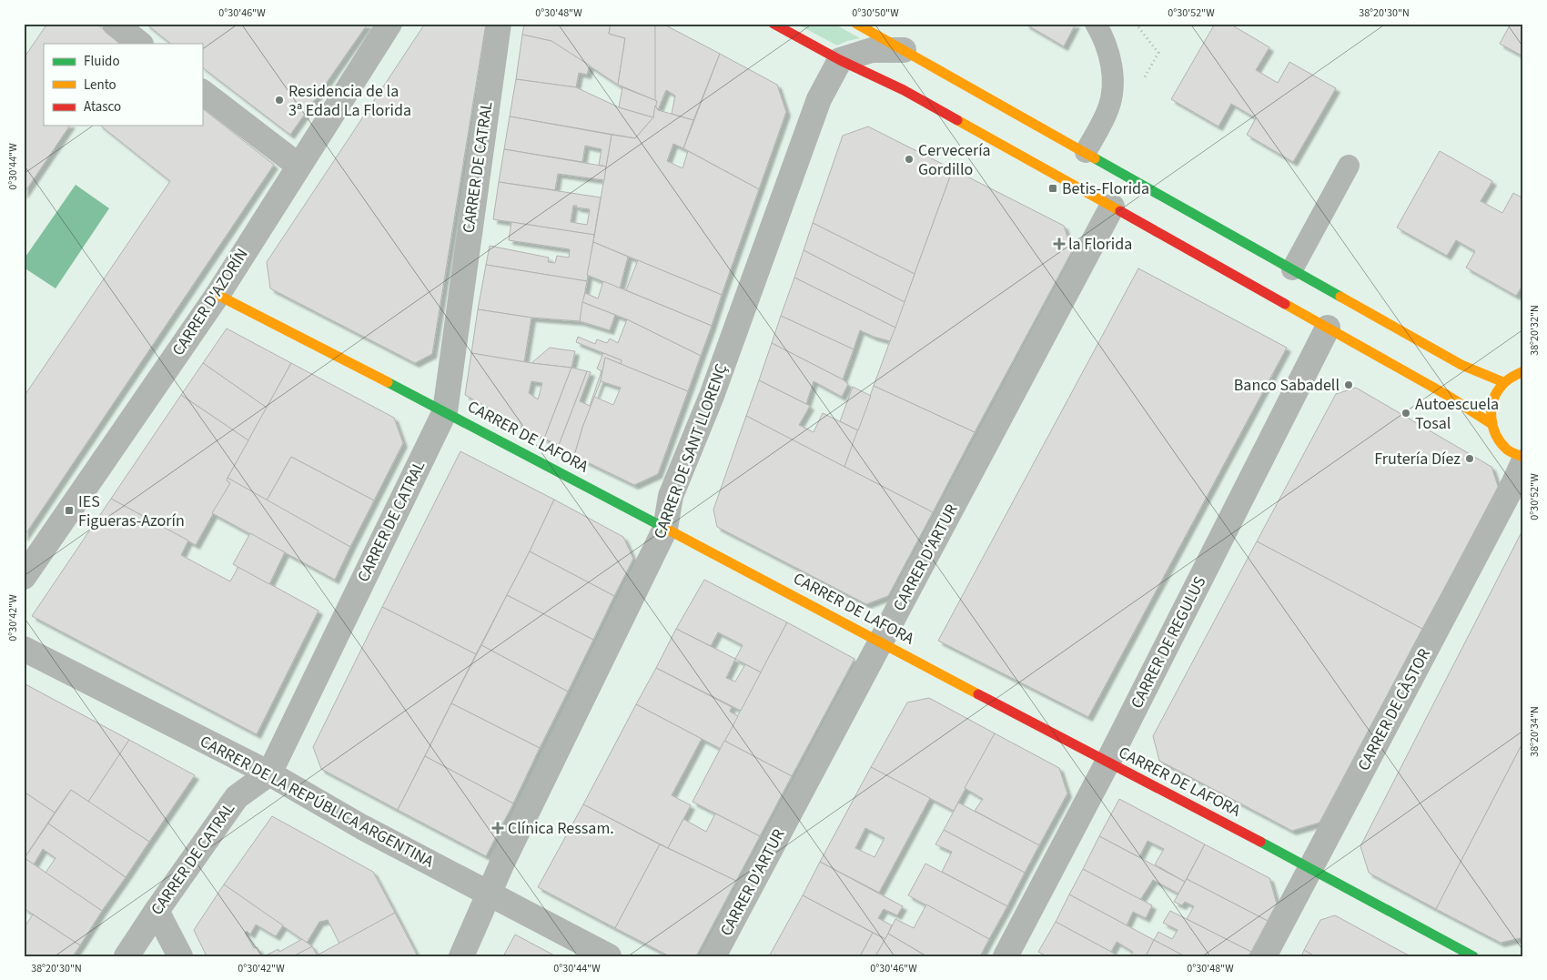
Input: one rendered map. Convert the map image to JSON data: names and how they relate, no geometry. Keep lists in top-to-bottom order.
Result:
{
  "streets": {
    "street": [
      "CARRER DE CATRAL",
      "CARRER D'AZORÍN",
      "CARRER DE LAFORA",
      "CARRER DE SANT LLORENÇ",
      "CARRER D'ARTUR",
      "CARRER DE REGULUS",
      "CARRER DE CÀSTOR",
      "CARRER DE LA REPÚBLICA ARGENTINA"
    ]
  },
  "crossings": [
    ["CARRER DE CATRAL", "CARRER DE LAFORA"],
    ["CARRER DE CATRAL", "CARRER DE LA REPÚBLICA ARGENTINA"],
    ["CARRER D'AZORÍN", "CARRER DE LAFORA"],
    ["CARRER DE LAFORA", "CARRER DE SANT LLORENÇ"],
    ["CARRER DE LAFORA", "CARRER D'ARTUR"],
    ["CARRER DE LAFORA", "CARRER DE REGULUS"],
    ["CARRER DE LAFORA", "CARRER DE CÀSTOR"],
    ["CARRER DE SANT LLORENÇ", "CARRER DE LA REPÚBLICA ARGENTINA"]
  ],
  "places": {
    "other": [
      "Residencia de la 3ª Edad La Florida",
      "Cervecería Gordillo",
      "Banco Sabadell",
      "Autoescuela Tosal",
      "Frutería Díez"
    ],
    "transit": ["Betis-Florida", "IES Figueras-Azorín"],
    "health": ["la Florida", "Clínica Ressam."]
  },
  "legend": ["Fluido", "Lento", "Atasco"],
  "coordinates": [
    "0°30'46\"W",
    "0°30'48\"W",
    "0°30'50\"W",
    "0°30'52\"W",
    "38°20'30\"N",
    "0°30'44\"W",
    "38°20'32\"N",
    "0°30'42\"W",
    "38°20'34\"N"
  ]
}
